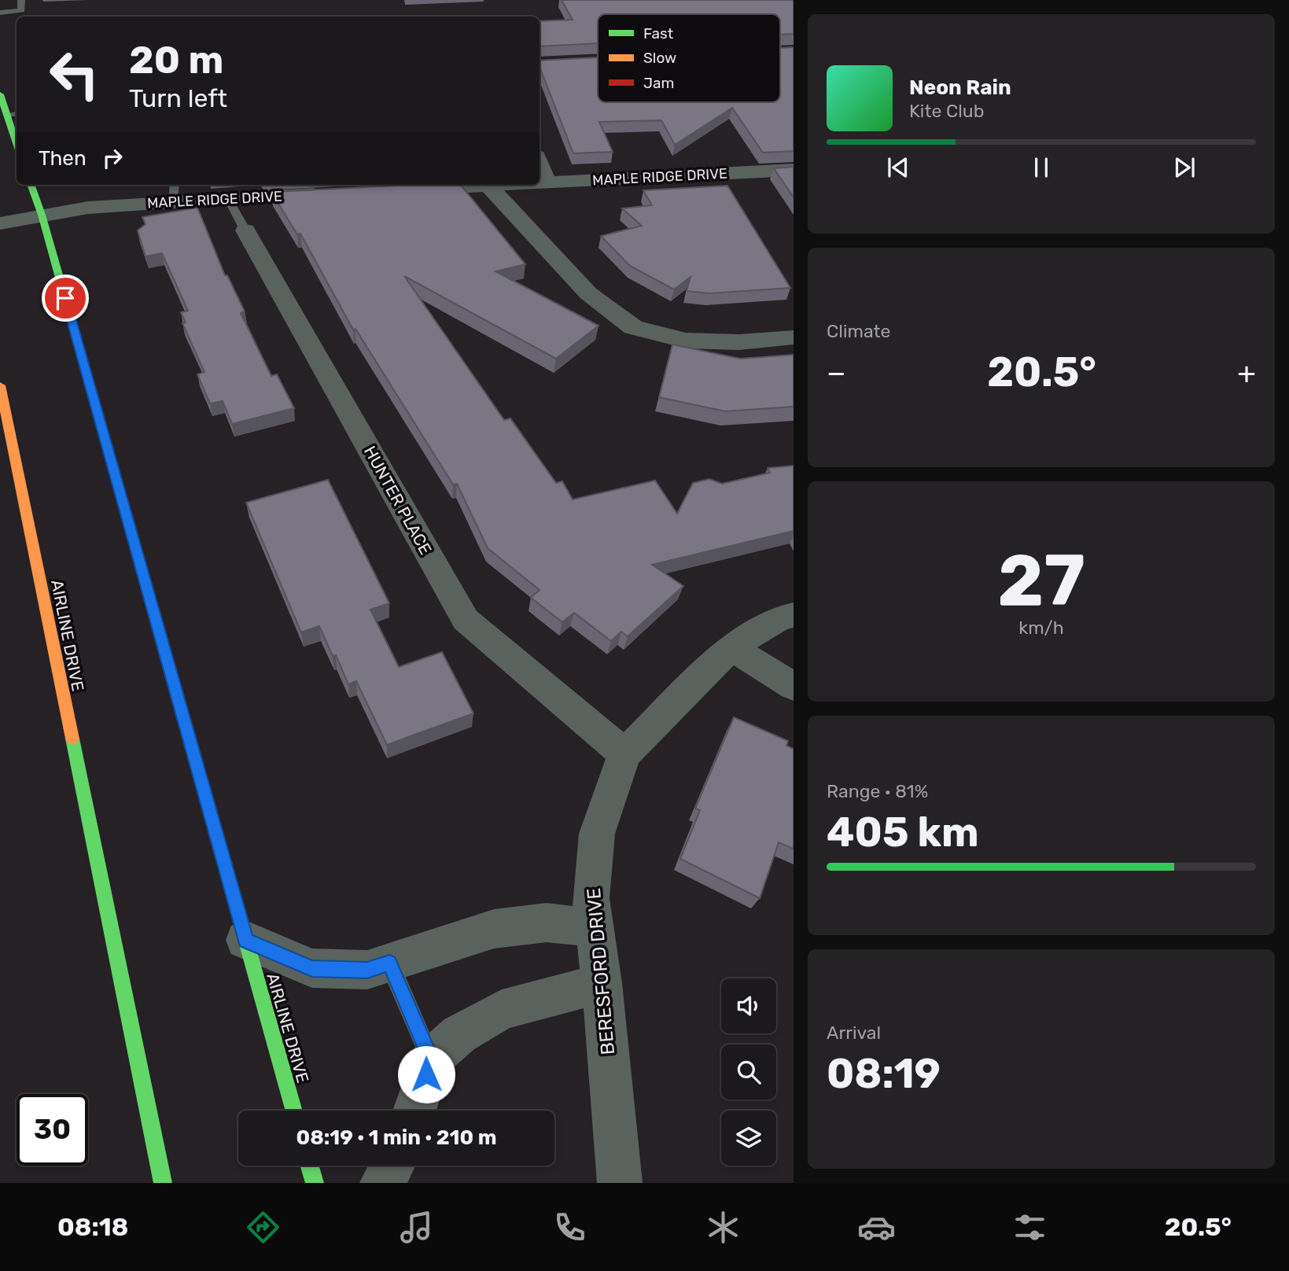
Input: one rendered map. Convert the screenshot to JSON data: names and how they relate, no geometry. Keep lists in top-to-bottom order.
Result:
{
  "streets": {
    "highway": ["AIRLINE DRIVE"],
    "street": ["MAPLE RIDGE DRIVE", "HUNTER PLACE", "BERESFORD DRIVE"]
  },
  "crossings": [
    ["MAPLE RIDGE DRIVE", "HUNTER PLACE"],
    ["MAPLE RIDGE DRIVE", "AIRLINE DRIVE"],
    ["HUNTER PLACE", "BERESFORD DRIVE"]
  ],
  "legend": ["Fast", "Slow", "Jam"],
  "page": {
    "turn": ["20 m", "Turn left"],
    "song": ["Neon Rain", "Kite Club"],
    "then": "Then",
    "tile": [
      "Climate",
      ["27", "km/h"],
      ["Range · 81%", "405 km"],
      ["Arrival", "08:19"]
    ],
    "heat": ["−", "20.5°", "+"],
    "limit": "30",
    "trip": "08:19 · 1 min · 210 m",
    "tabs": ["08:18", "20.5°"]
  }
}
